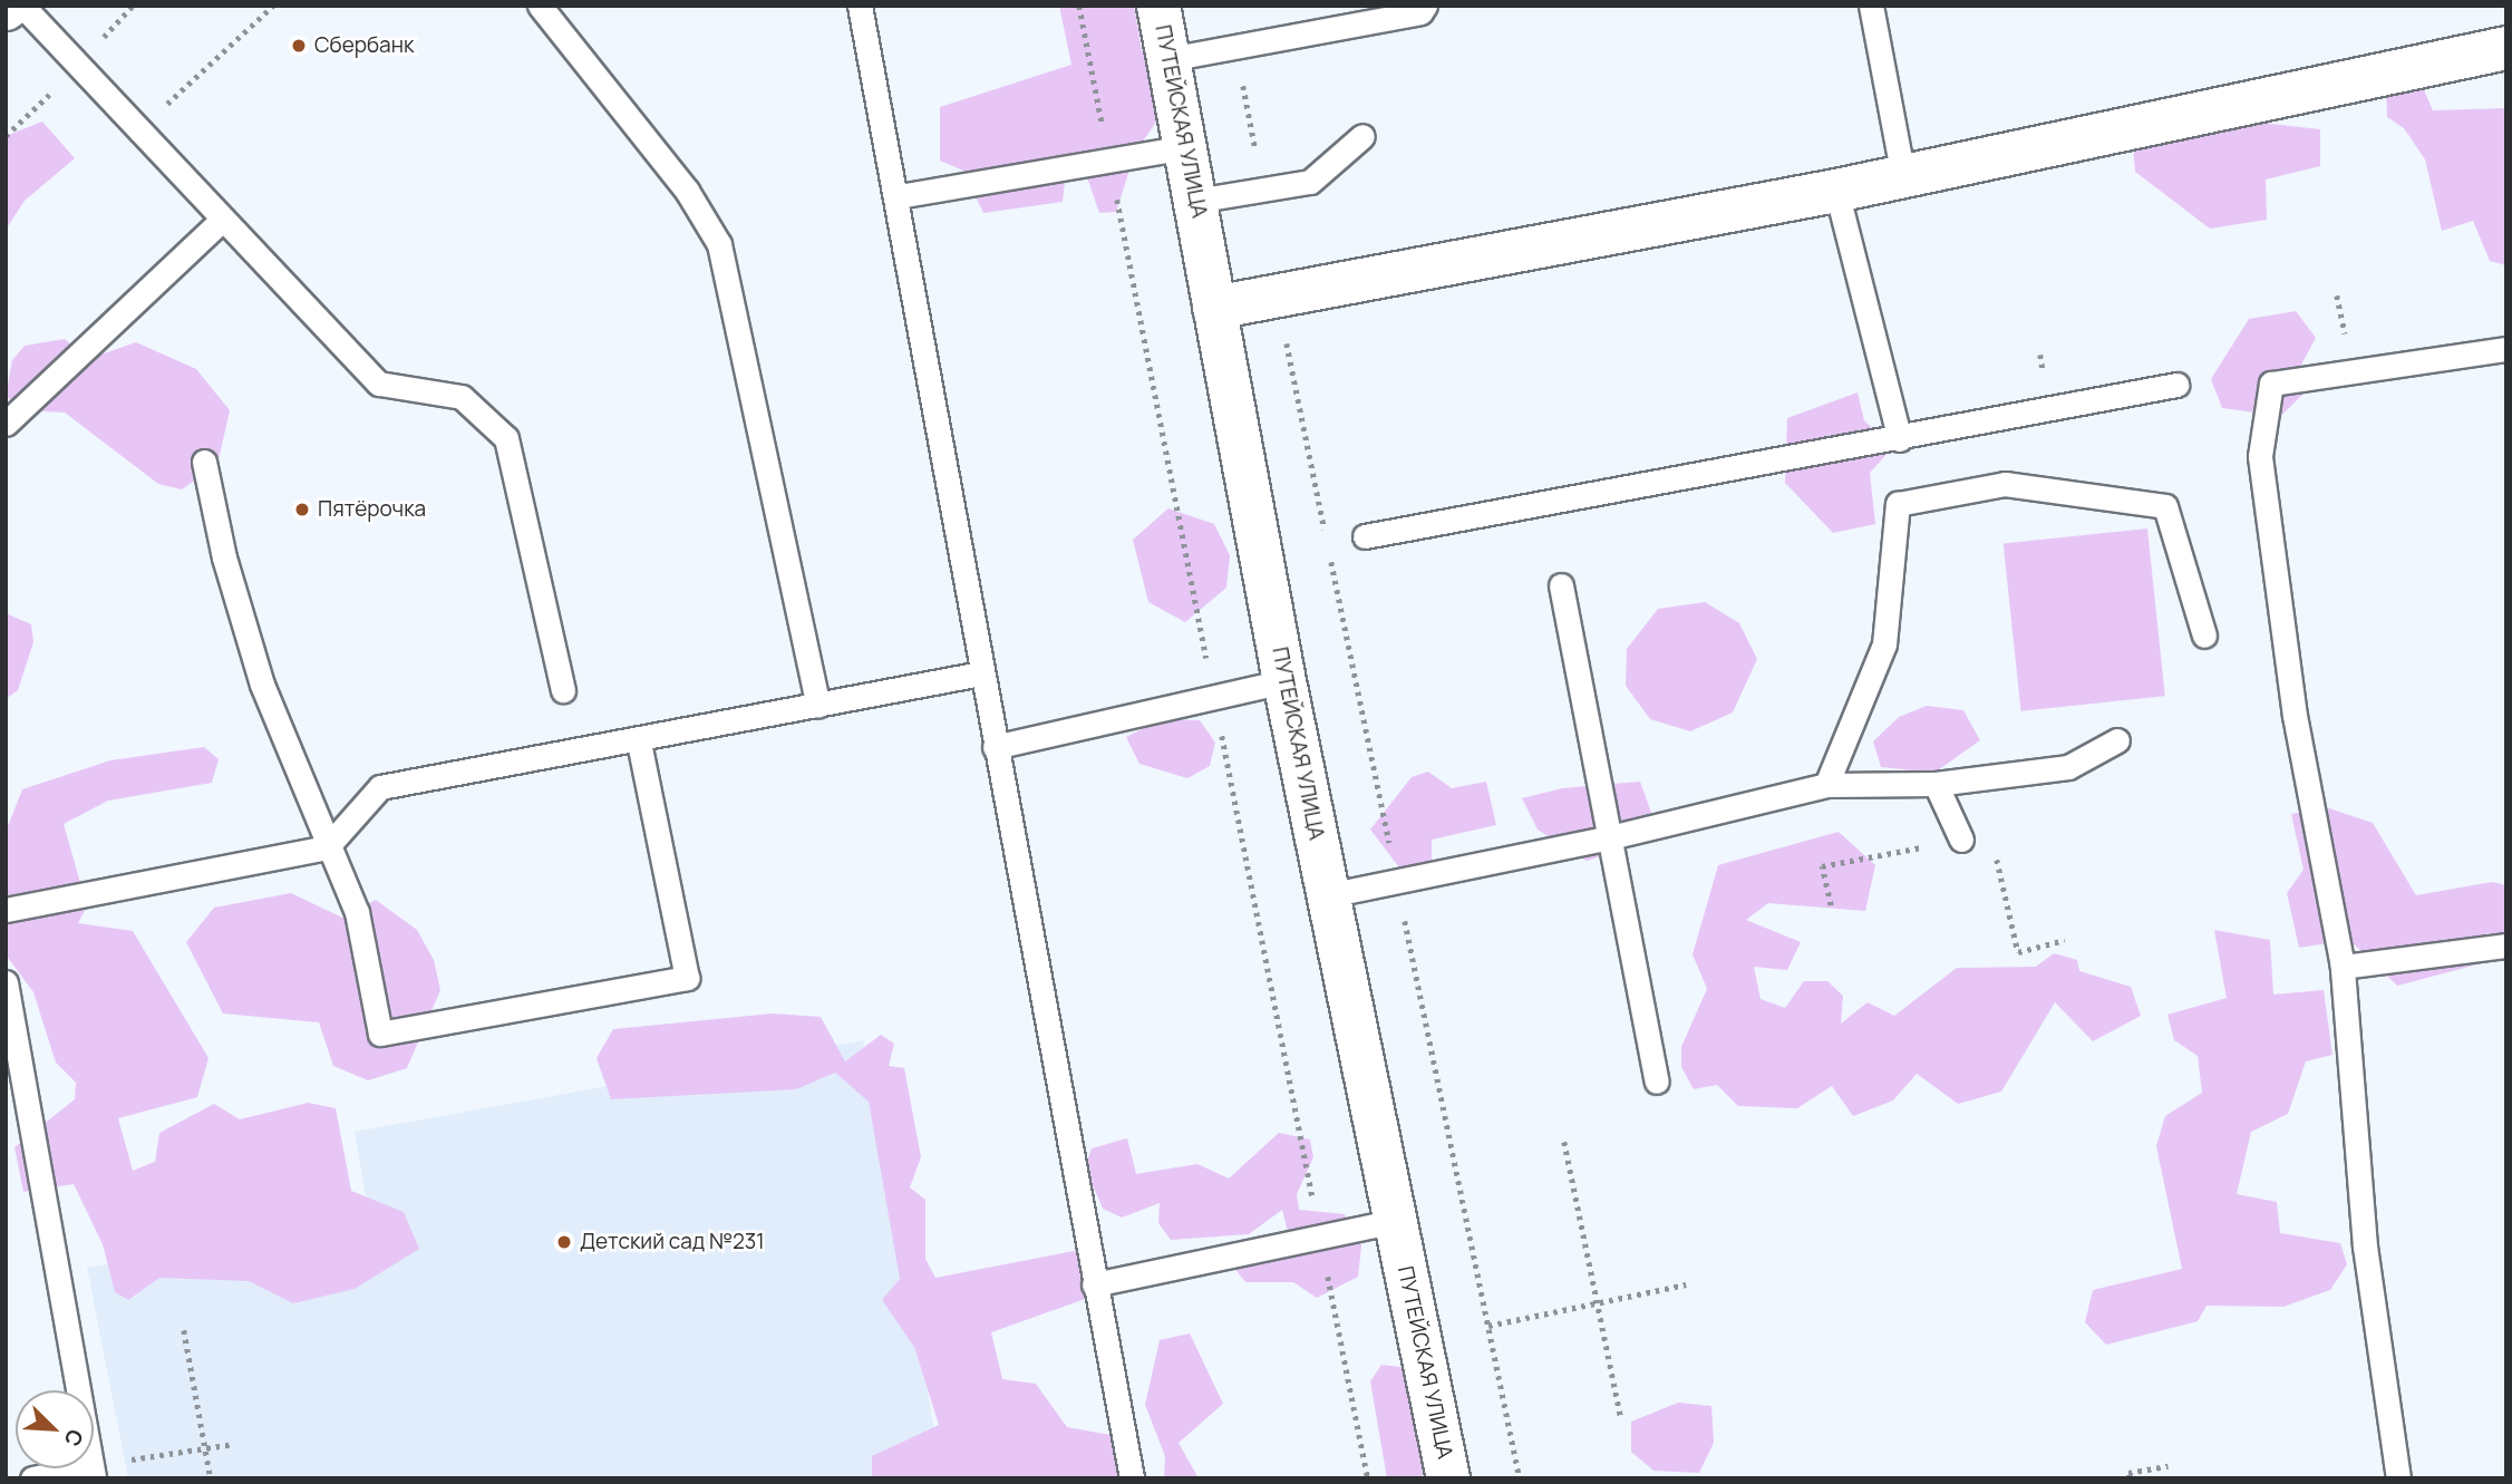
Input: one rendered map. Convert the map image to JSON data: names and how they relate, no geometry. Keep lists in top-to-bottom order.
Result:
{
  "streets": {
    "street": ["ПУТЕЙСКАЯ УЛИЦА"]
  },
  "places": ["Сбербанк", "Пятёрочка", "Детский сад №231"],
  "north": "bottom right"
}
